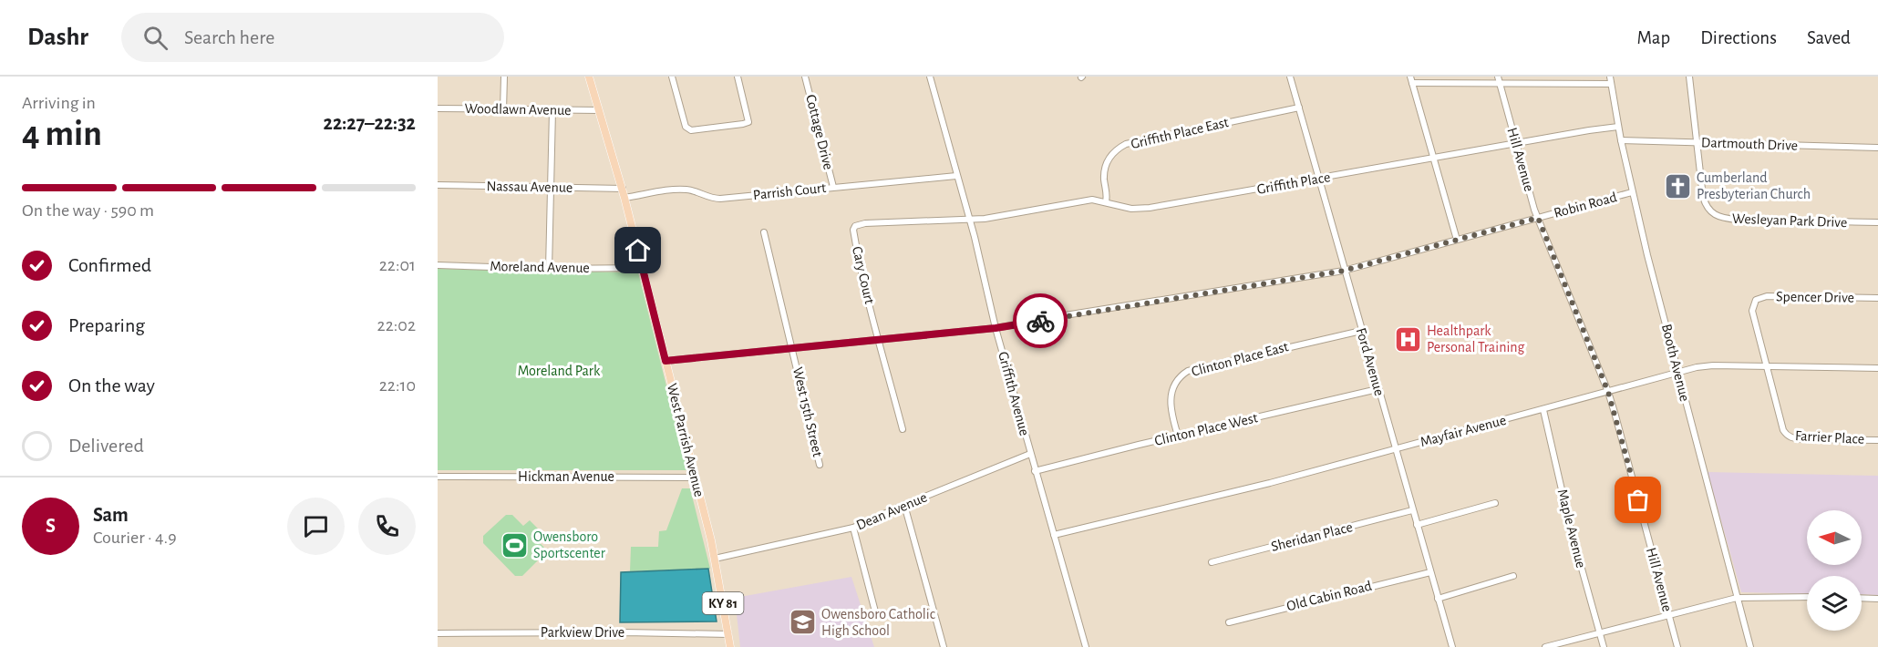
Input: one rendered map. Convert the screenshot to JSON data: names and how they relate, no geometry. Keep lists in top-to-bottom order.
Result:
{
  "streets": {
    "main road": ["West Parrish Avenue", "KY 81"],
    "street": [
      "Woodlawn Avenue",
      "Cottage Drive",
      "Griffith Place East",
      "Dartmouth Drive",
      "Hill Avenue",
      "Griffith Place",
      "Nassau Avenue",
      "Parrish Court",
      "Robin Road",
      "Wesleyan Park Drive",
      "Moreland Avenue",
      "Cary Court",
      "Spencer Drive",
      "Clinton Place East",
      "Ford Avenue",
      "Booth Avenue",
      "Griffith Avenue",
      "West 15th Street",
      "Clinton Place West",
      "Mayfair Avenue",
      "Farrier Place",
      "Hickman Avenue",
      "Dean Avenue",
      "Maple Avenue",
      "Sheridan Place",
      "Old Cabin Road",
      "Parkview Drive"
    ]
  },
  "crossings": [
    ["Woodlawn Avenue", "West Parrish Avenue"],
    ["Cottage Drive", "Parrish Court"],
    ["Griffith Place East", "Griffith Place"],
    ["Griffith Place East", "Ford Avenue"],
    ["Dartmouth Drive", "Wesleyan Park Drive"],
    ["Dartmouth Drive", "Booth Avenue"],
    ["Hill Avenue", "Griffith Place"],
    ["Hill Avenue", "Robin Road"],
    ["Hill Avenue", "Mayfair Avenue"],
    ["Griffith Place", "Cary Court"],
    ["Griffith Place", "Ford Avenue"],
    ["Griffith Place", "Booth Avenue"],
    ["Griffith Place", "Griffith Avenue"],
    ["Nassau Avenue", "West Parrish Avenue"],
    ["Parrish Court", "Griffith Avenue"],
    ["Parrish Court", "West Parrish Avenue"],
    ["Robin Road", "Cary Court"],
    ["Robin Road", "Ford Avenue"],
    ["Robin Road", "Booth Avenue"],
    ["Robin Road", "Griffith Avenue"],
    ["Robin Road", "West 15th Street"],
    ["Robin Road", "West Parrish Avenue"],
    ["Moreland Avenue", "West Parrish Avenue"],
    ["Cary Court", "Griffith Avenue"],
    ["Spencer Drive", "Mayfair Avenue"],
    ["Spencer Drive", "Farrier Place"],
    ["Clinton Place East", "Ford Avenue"],
    ["Clinton Place East", "Clinton Place West"],
    ["Ford Avenue", "Clinton Place West"],
    ["Ford Avenue", "Mayfair Avenue"],
    ["Ford Avenue", "Sheridan Place"],
    ["Ford Avenue", "Old Cabin Road"],
    ["Booth Avenue", "Mayfair Avenue"],
    ["Griffith Avenue", "Clinton Place West"],
    ["Griffith Avenue", "Mayfair Avenue"],
    ["Griffith Avenue", "Dean Avenue"],
    ["Mayfair Avenue", "Farrier Place"],
    ["Mayfair Avenue", "Maple Avenue"],
    ["West Parrish Avenue", "Hickman Avenue"],
    ["West Parrish Avenue", "Dean Avenue"],
    ["West Parrish Avenue", "Parkview Drive"]
  ],
  "parks": ["Moreland Park"],
  "places": {
    "church": ["Cumberland Presbyterian Church"],
    "hospital": ["Healthpark Personal Training"],
    "sports": ["Owensboro Sportscenter"],
    "school or university": ["Owensboro Catholic High School"]
  },
  "north": "left",
  "page": {
    "header": "Dashr",
    "search": "Search here",
    "nav": ["Map", "Directions", "Saved"],
    "heading": ["4 min", "Arriving in", "22:27–22:32"],
    "panel": ["Sam", "Courier · 4.9"],
    "bar": "On the way · 590 m",
    "list": [
      ["Confirmed", "22:01"],
      ["Preparing", "22:02"],
      ["On the way", "22:10"],
      "Delivered"
    ],
    "round": "S"
  }
}
